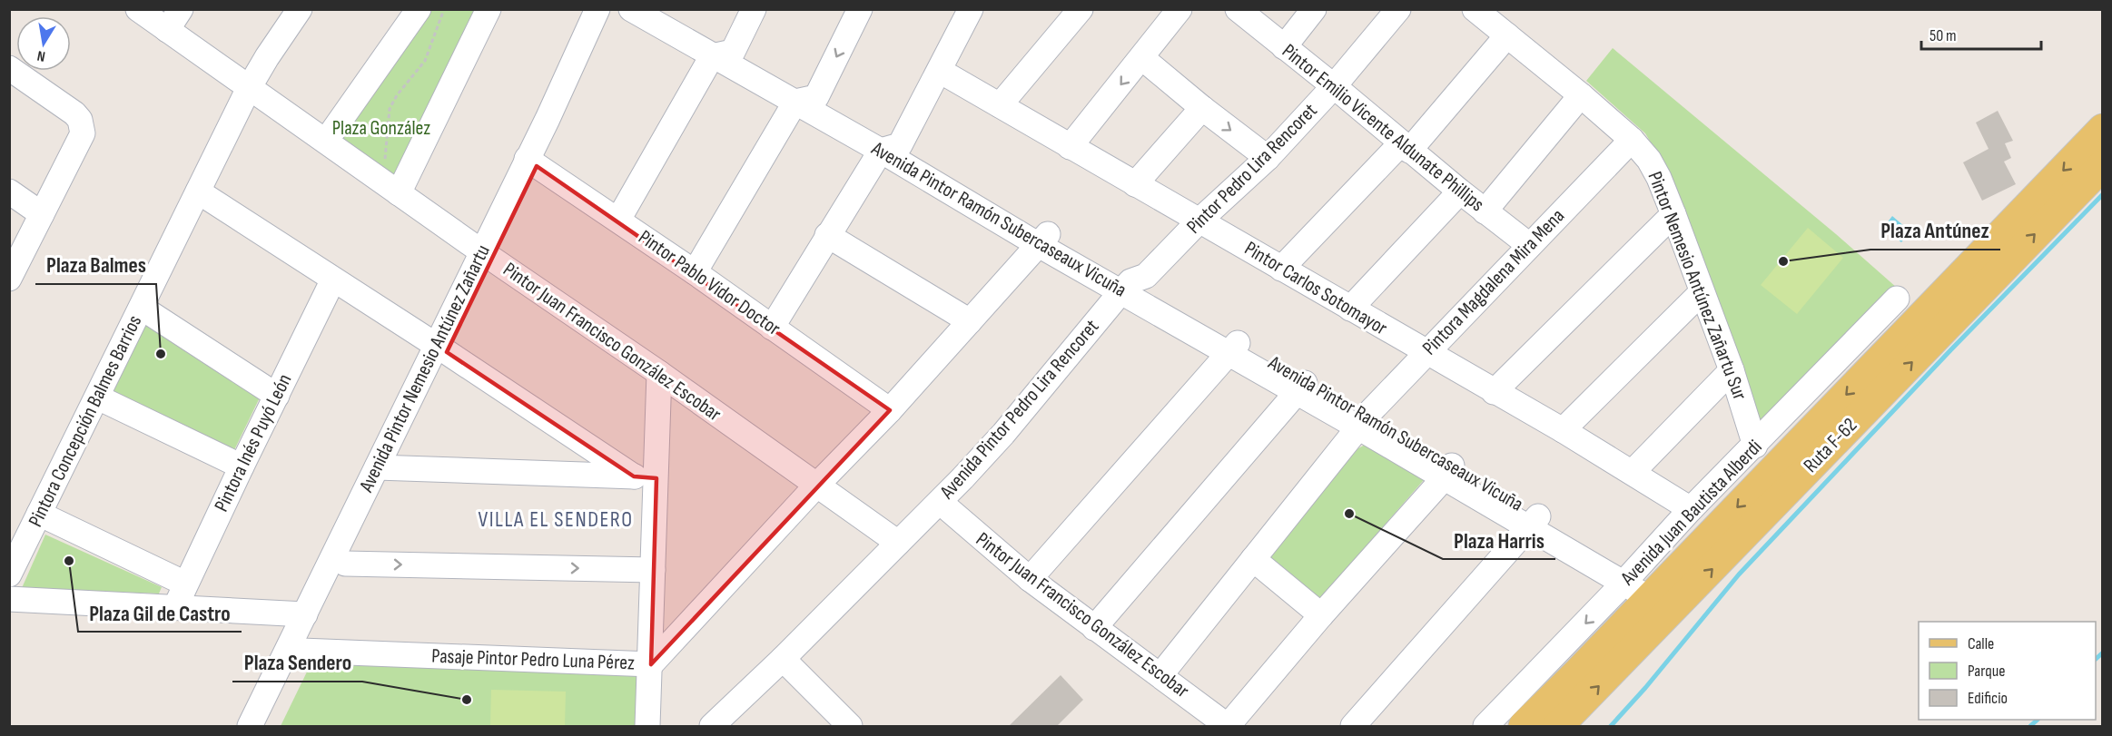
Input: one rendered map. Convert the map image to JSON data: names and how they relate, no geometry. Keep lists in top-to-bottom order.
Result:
{
  "streets": {
    "main road": ["Ruta F-62", "Avenida Juan Bautista Alberdi"],
    "street": [
      "Pintor Emilio Vicente Aldunate Phillips",
      "Pintor Pedro Lira Rencoret",
      "Avenida Pintor Ramón Subercaseaux Vicuña",
      "Pintora Magdalena Mira Mena",
      "Pintor Pablo Vidor Doctor",
      "Pintor Nemesio Antúnez Zañartu Sur",
      "Pintor Carlos Sotomayor",
      "Pintor Juan Francisco González Escobar",
      "Avenida Pintor Nemesio Antúnez Zañartu",
      "Avenida Pintor Pedro Lira Rencoret",
      "Pintora Concepción Balmes Barrios",
      "Pintora Inés Puyó León",
      "Pasaje Pintor Pedro Luna Pérez"
    ]
  },
  "crossings": [
    ["Pintor Emilio Vicente Aldunate Phillips", "Pintor Pedro Lira Rencoret"],
    ["Pintor Emilio Vicente Aldunate Phillips", "Pintora Magdalena Mira Mena"],
    ["Pintor Pedro Lira Rencoret", "Avenida Pintor Ramón Subercaseaux Vicuña"],
    ["Pintor Pedro Lira Rencoret", "Pintor Carlos Sotomayor"],
    ["Pintor Pedro Lira Rencoret", "Avenida Pintor Pedro Lira Rencoret"],
    ["Avenida Pintor Ramón Subercaseaux Vicuña", "Pintora Magdalena Mira Mena"],
    ["Avenida Pintor Ramón Subercaseaux Vicuña", "Avenida Pintor Pedro Lira Rencoret"],
    ["Avenida Pintor Ramón Subercaseaux Vicuña", "Ruta F-62"],
    ["Avenida Pintor Ramón Subercaseaux Vicuña", "Avenida Juan Bautista Alberdi"],
    ["Avenida Pintor Ramón Subercaseaux Vicuña", "Pasaje Pintor Pedro Luna Pérez"],
    ["Pintora Magdalena Mira Mena", "Pintor Nemesio Antúnez Zañartu Sur"],
    ["Pintora Magdalena Mira Mena", "Pintor Carlos Sotomayor"],
    ["Pintora Magdalena Mira Mena", "Pintor Juan Francisco González Escobar"],
    ["Pintor Pablo Vidor Doctor", "Avenida Pintor Nemesio Antúnez Zañartu"],
    ["Pintor Pablo Vidor Doctor", "Pasaje Pintor Pedro Luna Pérez"],
    ["Pintor Nemesio Antúnez Zañartu Sur", "Avenida Juan Bautista Alberdi"],
    ["Pintor Carlos Sotomayor", "Avenida Juan Bautista Alberdi"],
    ["Pintor Juan Francisco González Escobar", "Avenida Pintor Nemesio Antúnez Zañartu"],
    ["Pintor Juan Francisco González Escobar", "Avenida Pintor Pedro Lira Rencoret"],
    ["Pintor Juan Francisco González Escobar", "Pintora Concepción Balmes Barrios"],
    ["Pintor Juan Francisco González Escobar", "Pasaje Pintor Pedro Luna Pérez"],
    ["Avenida Pintor Nemesio Antúnez Zañartu", "Pasaje Pintor Pedro Luna Pérez"],
    ["Ruta F-62", "Avenida Juan Bautista Alberdi"]
  ],
  "one_way": ["Ruta F-62", "Avenida Juan Bautista Alberdi"],
  "districts": ["VILLA EL SENDERO"],
  "parks": ["Plaza González"],
  "places": [
    "Plaza Antúnez",
    "Plaza Balmes",
    "Plaza Harris",
    "Plaza Gil de Castro",
    "Plaza Sendero"
  ],
  "legend": ["Calle", "Parque", "Edificio"],
  "scale_bar": "50 m",
  "north": "bottom"
}
